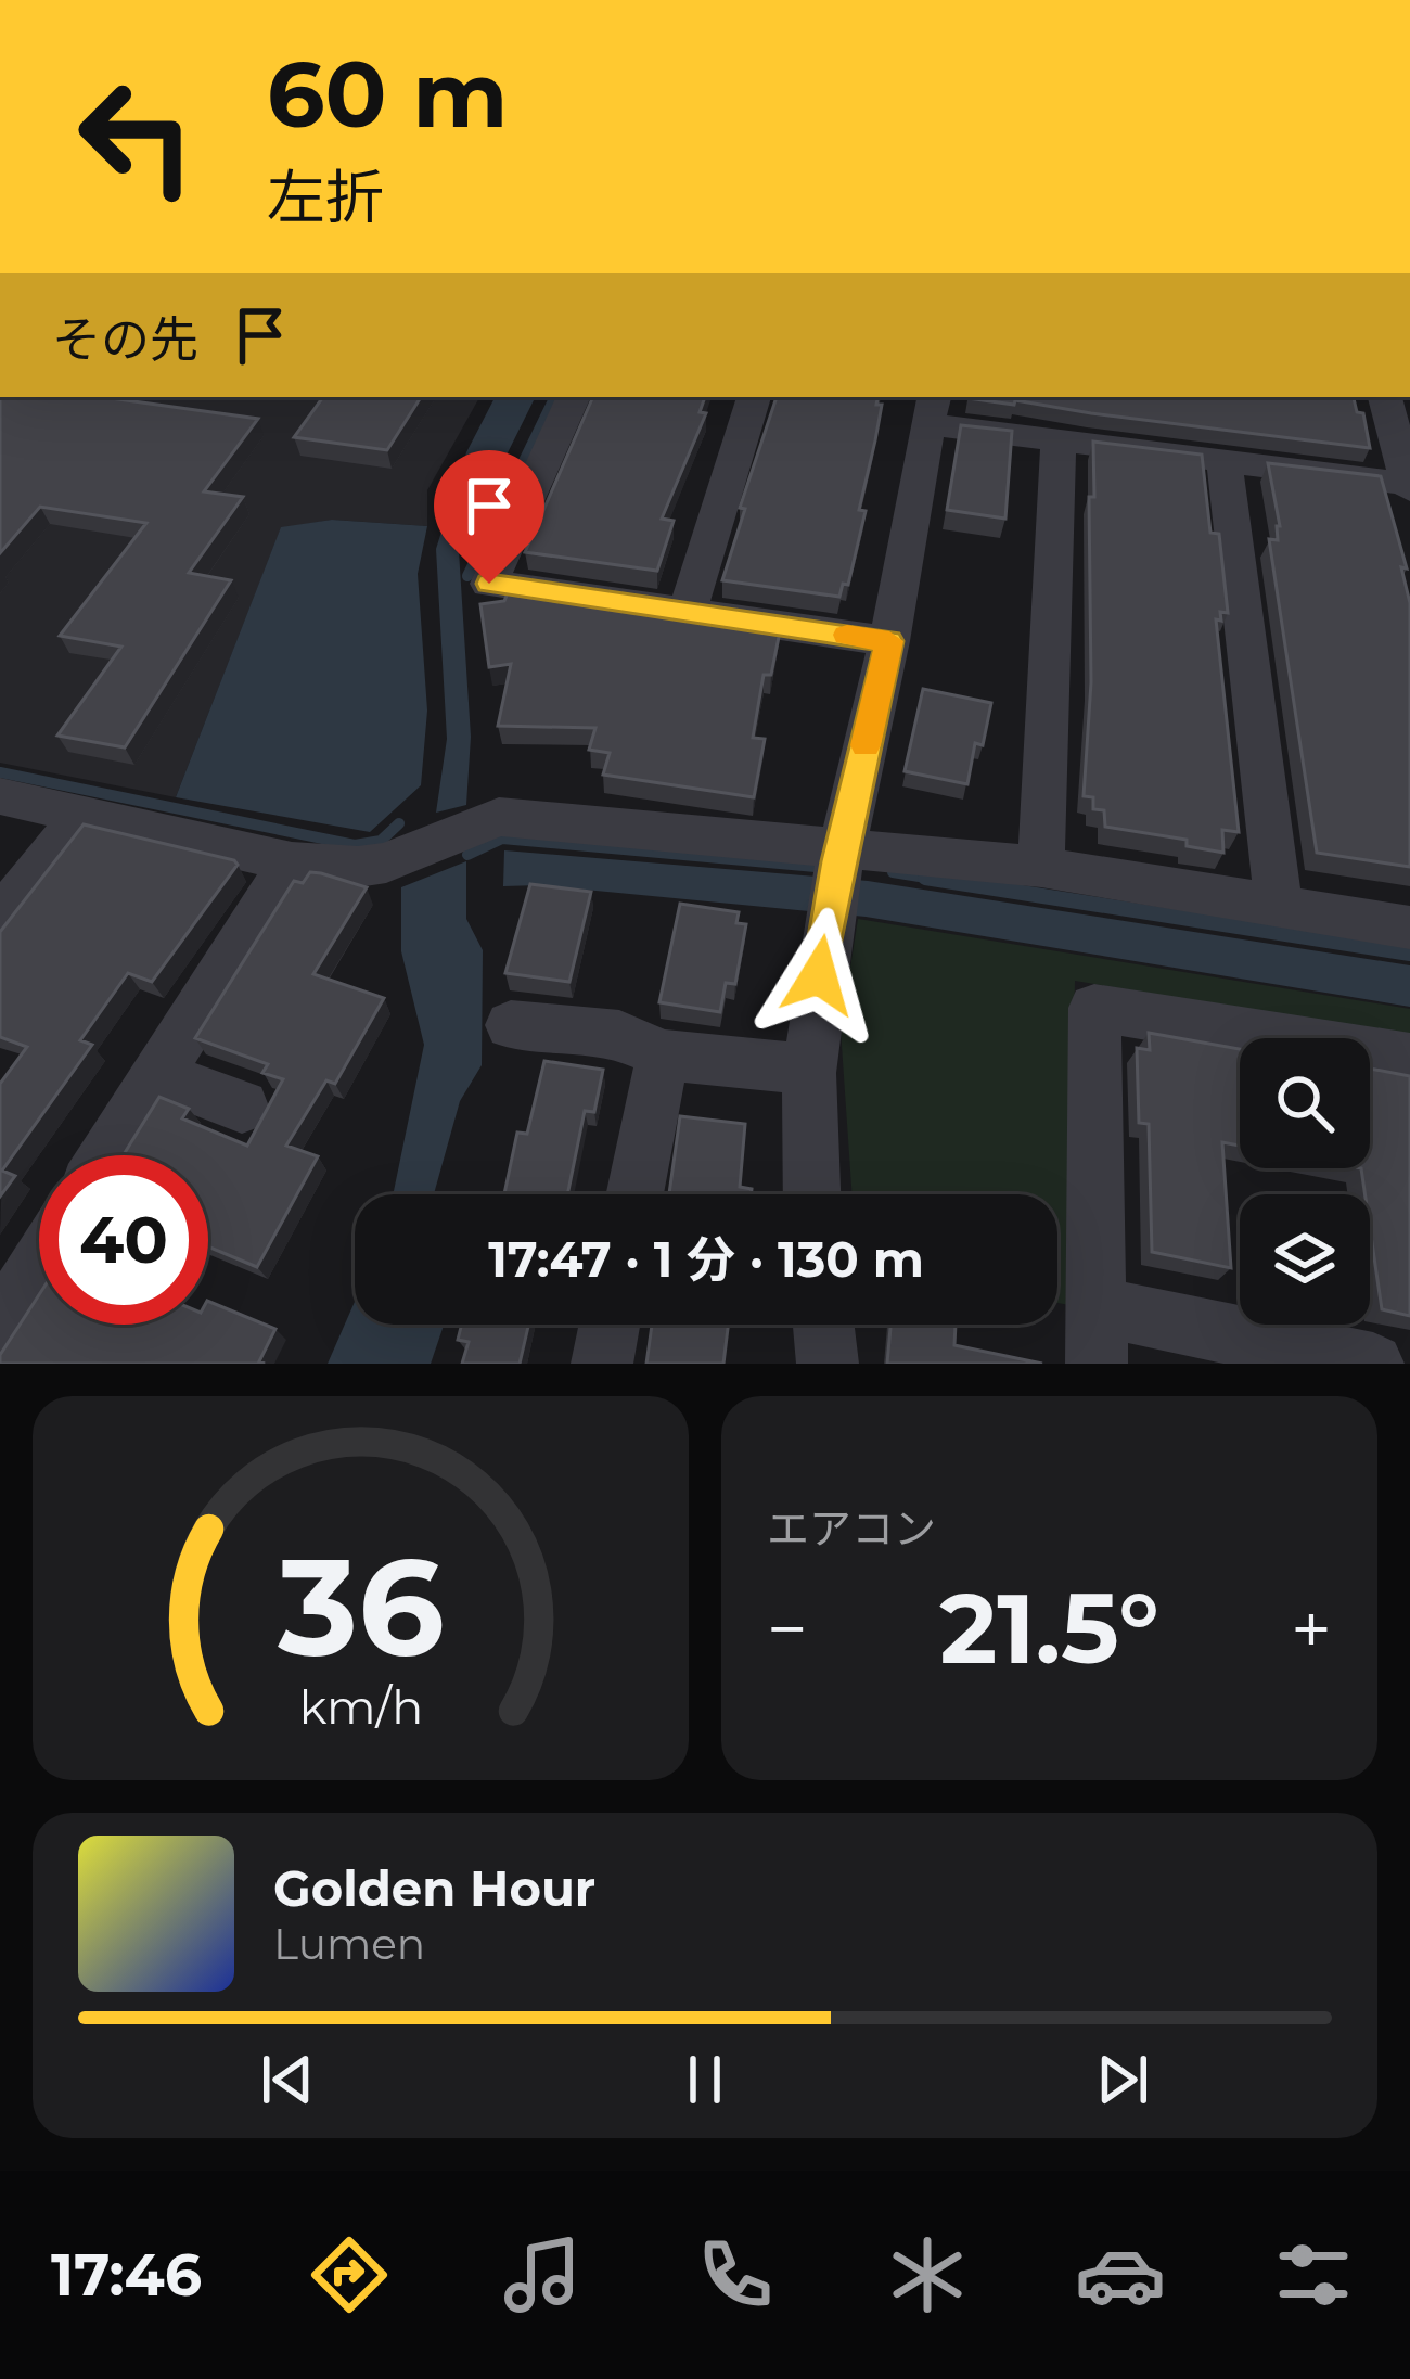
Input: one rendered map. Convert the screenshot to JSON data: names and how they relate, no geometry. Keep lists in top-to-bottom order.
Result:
{
  "page": {
    "turn": ["60 m", "左折"],
    "then": "その先",
    "limit": "40",
    "trip": "17:47 · 1 分 · 130 m",
    "tile": "エアコン",
    "heat": ["−", "21.5°", "+"],
    "song": ["Golden Hour", "Lumen"],
    "tabs": "17:46",
    "gauge": ["36", "km/h"]
  }
}
